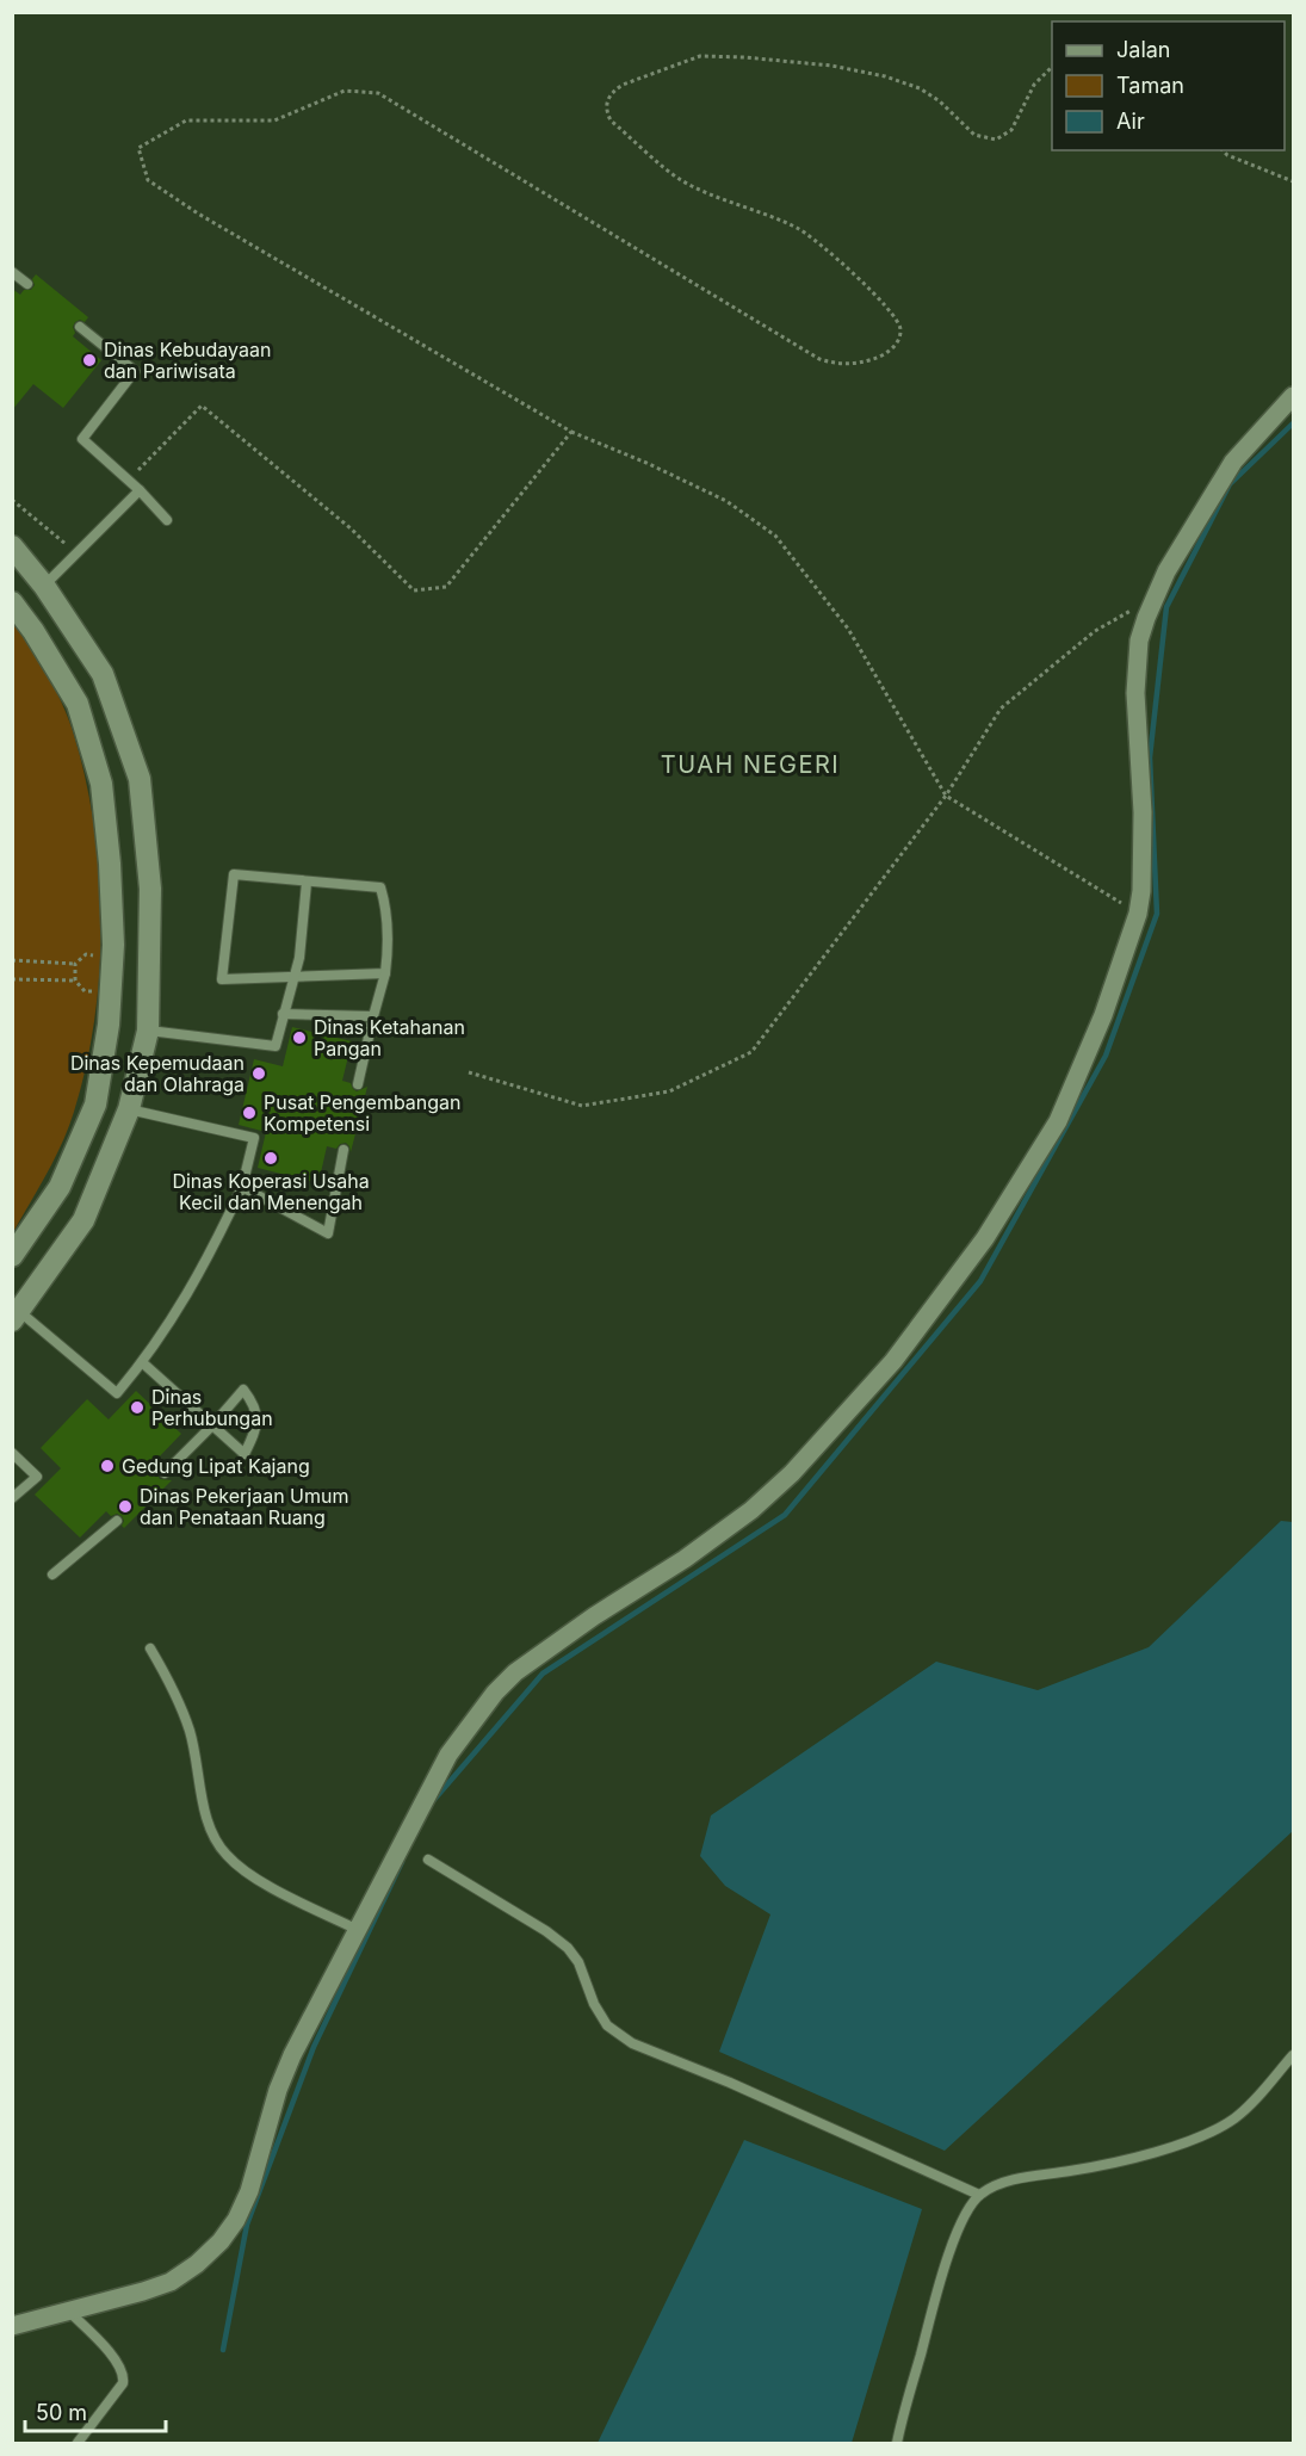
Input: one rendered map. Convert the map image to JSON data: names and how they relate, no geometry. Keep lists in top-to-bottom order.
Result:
{
  "districts": ["TUAH NEGERI"],
  "places": [
    "Dinas Kebudayaan dan Pariwisata",
    "Dinas Ketahanan Pangan",
    "Dinas Kepemudaan dan Olahraga",
    "Pusat Pengembangan Kompetensi",
    "Dinas Koperasi Usaha Kecil dan Menengah",
    "Dinas Perhubungan",
    "Gedung Lipat Kajang",
    "Dinas Pekerjaan Umum dan Penataan Ruang"
  ],
  "legend": ["Jalan", "Taman", "Air"],
  "scale_bar": "50 m"
}
